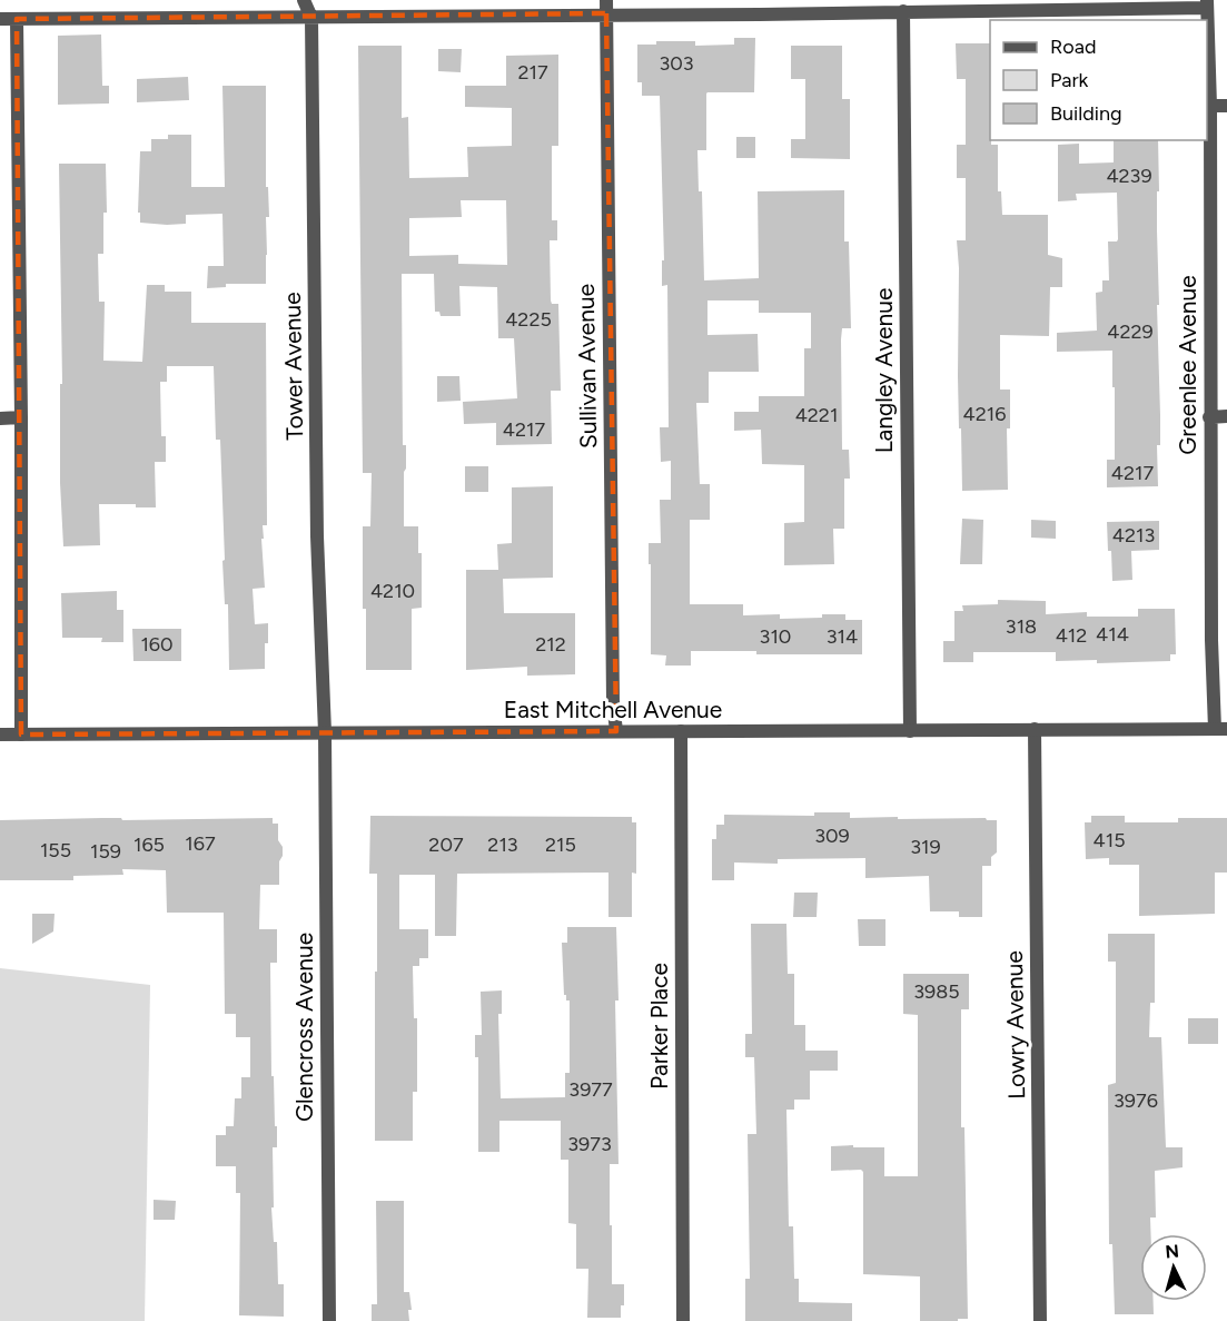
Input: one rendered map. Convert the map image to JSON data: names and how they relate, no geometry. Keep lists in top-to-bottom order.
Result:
{
  "streets": {
    "street": [
      "Greenlee Avenue",
      "Tower Avenue",
      "Sullivan Avenue",
      "Langley Avenue",
      "East Mitchell Avenue",
      "Lowry Avenue",
      "Parker Place",
      "Glencross Avenue"
    ]
  },
  "crossings": [
    ["Greenlee Avenue", "East Mitchell Avenue"],
    ["Tower Avenue", "East Mitchell Avenue"],
    ["Tower Avenue", "Glencross Avenue"],
    ["Sullivan Avenue", "East Mitchell Avenue"],
    ["Langley Avenue", "East Mitchell Avenue"],
    ["East Mitchell Avenue", "Lowry Avenue"],
    ["East Mitchell Avenue", "Parker Place"],
    ["East Mitchell Avenue", "Glencross Avenue"]
  ],
  "house_numbers": [
    "303",
    "217",
    "4239",
    "4225",
    "4229",
    "4216",
    "4221",
    "4217",
    "4217",
    "4213",
    "4210",
    "318",
    "414",
    "412",
    "310",
    "314",
    "160",
    "212",
    "309",
    "415",
    "167",
    "165",
    "207",
    "213",
    "215",
    "319",
    "155",
    "159",
    "3985",
    "3977",
    "3976",
    "3973"
  ],
  "legend": ["Road", "Park", "Building"],
  "north": "top"
}
